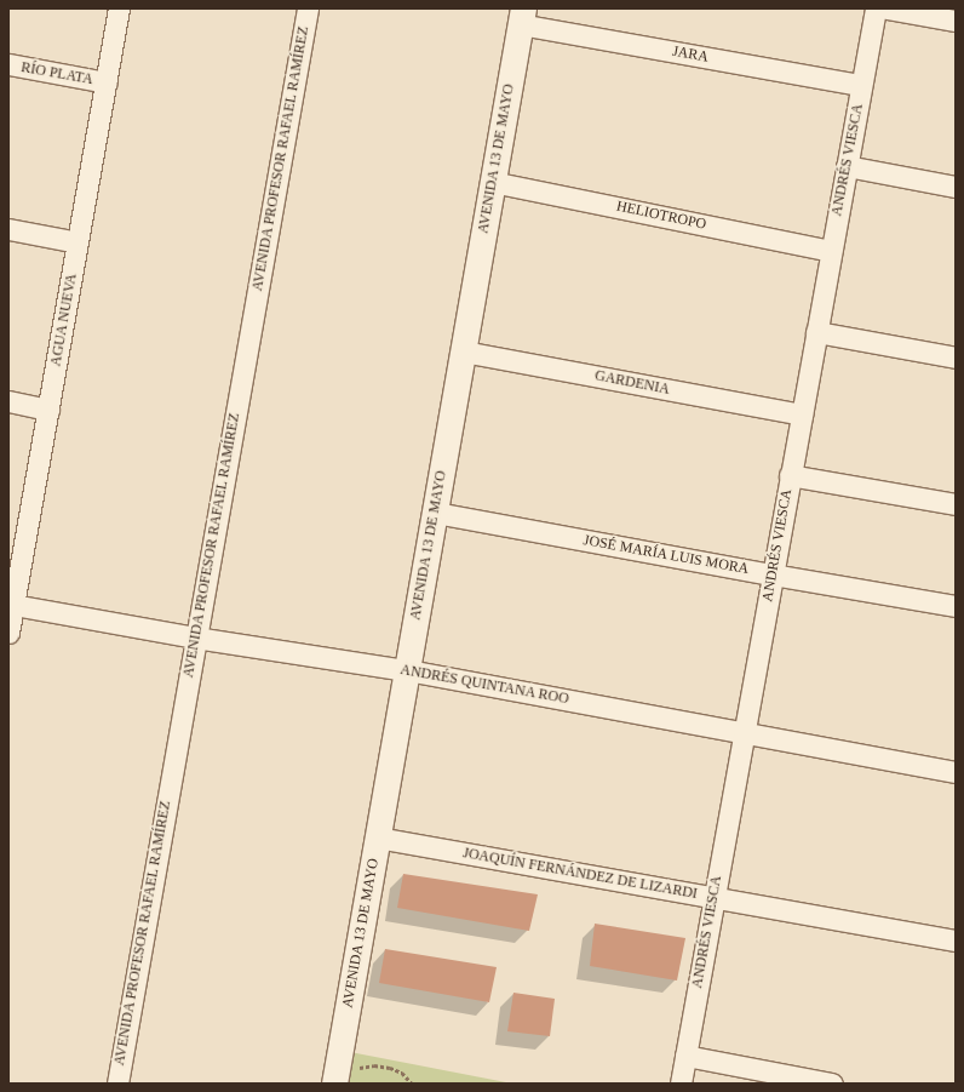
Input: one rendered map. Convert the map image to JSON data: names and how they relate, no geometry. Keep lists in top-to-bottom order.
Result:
{
  "streets": {
    "street": [
      "JARA",
      "RÍO PLATA",
      "AVENIDA PROFESOR RAFAEL RAMÍREZ",
      "AVENIDA 13 DE MAYO",
      "ANDRÉS VIESCA",
      "HELIOTROPO",
      "AGUA NUEVA",
      "GARDENIA",
      "JOSÉ MARÍA LUIS MORA",
      "ANDRÉS QUINTANA ROO",
      "JOAQUÍN FERNÁNDEZ DE LIZARDI"
    ]
  },
  "crossings": [
    ["JARA", "AVENIDA 13 DE MAYO"],
    ["JARA", "ANDRÉS VIESCA"],
    ["RÍO PLATA", "AGUA NUEVA"],
    ["AVENIDA PROFESOR RAFAEL RAMÍREZ", "ANDRÉS QUINTANA ROO"],
    ["AVENIDA 13 DE MAYO", "HELIOTROPO"],
    ["AVENIDA 13 DE MAYO", "GARDENIA"],
    ["AVENIDA 13 DE MAYO", "JOSÉ MARÍA LUIS MORA"],
    ["AVENIDA 13 DE MAYO", "ANDRÉS QUINTANA ROO"],
    ["AVENIDA 13 DE MAYO", "JOAQUÍN FERNÁNDEZ DE LIZARDI"],
    ["ANDRÉS VIESCA", "HELIOTROPO"],
    ["ANDRÉS VIESCA", "GARDENIA"],
    ["ANDRÉS VIESCA", "JOSÉ MARÍA LUIS MORA"],
    ["ANDRÉS VIESCA", "ANDRÉS QUINTANA ROO"],
    ["ANDRÉS VIESCA", "JOAQUÍN FERNÁNDEZ DE LIZARDI"],
    ["AGUA NUEVA", "ANDRÉS QUINTANA ROO"]
  ]
}
